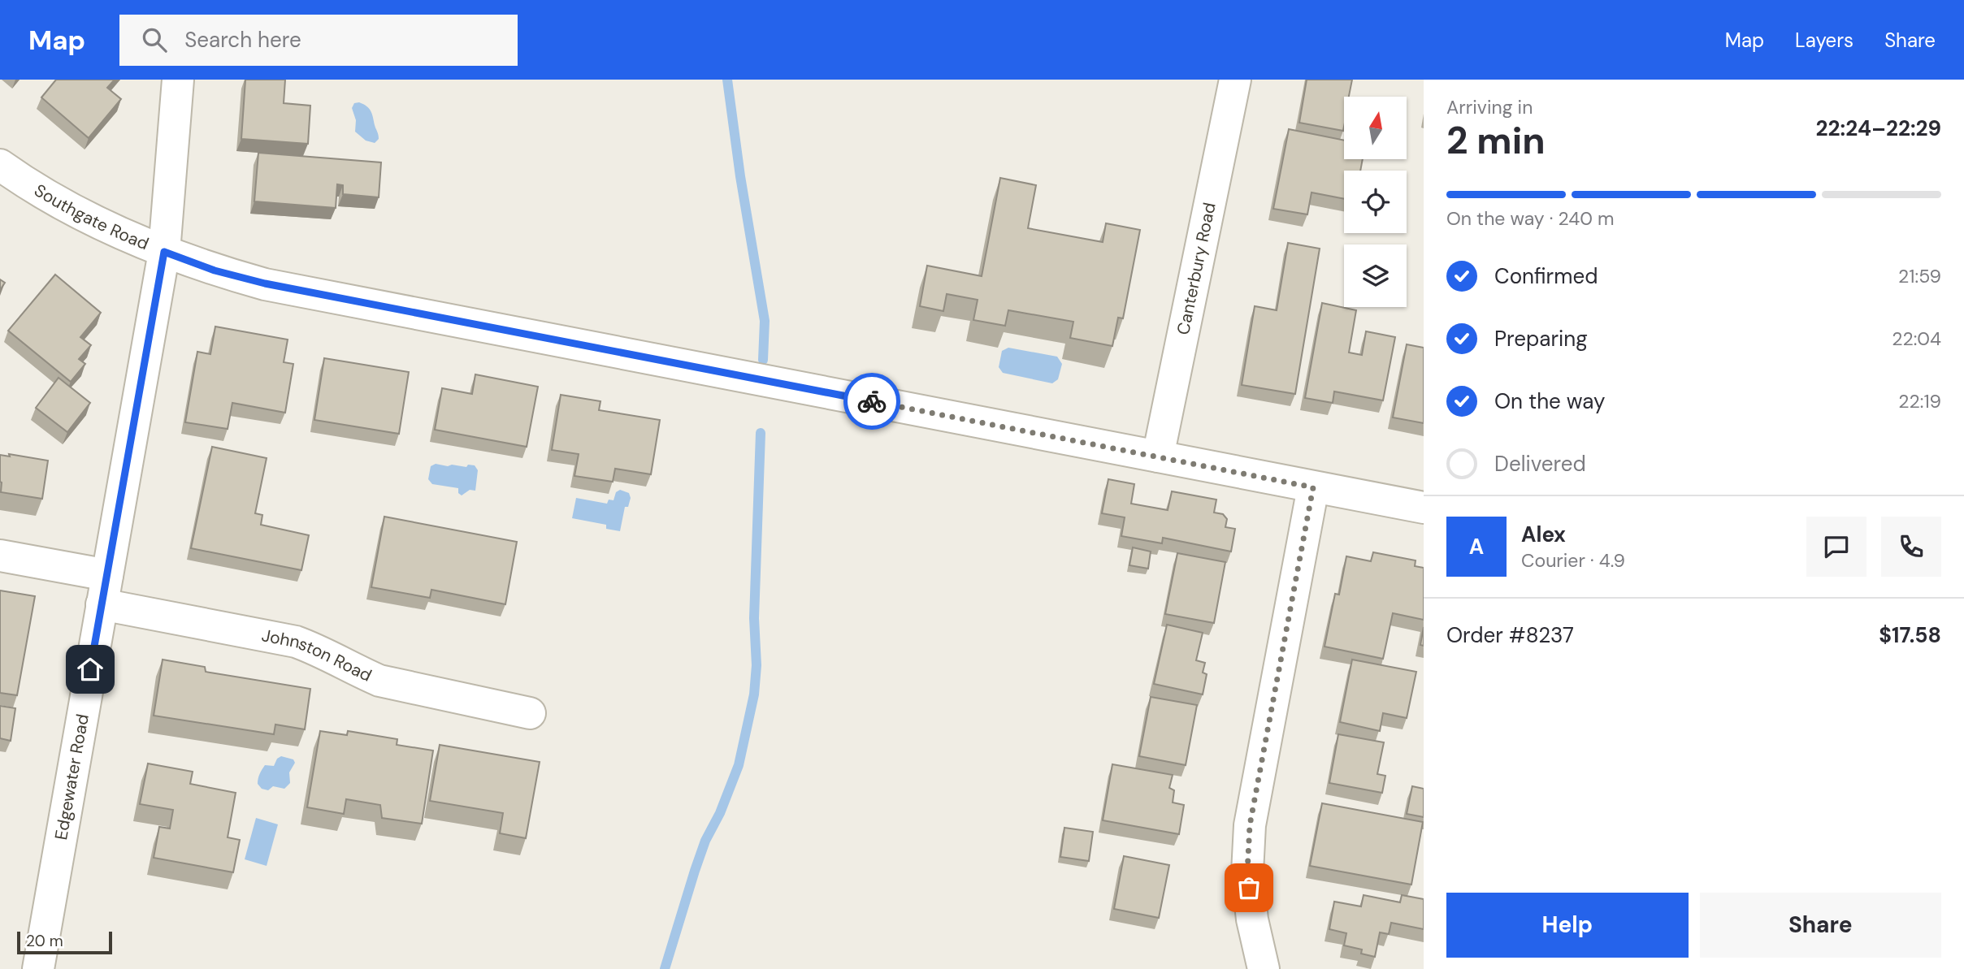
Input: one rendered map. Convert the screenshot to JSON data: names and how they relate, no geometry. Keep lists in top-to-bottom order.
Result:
{
  "streets": {
    "street": [
      "Southgate Road",
      "Canterbury Road",
      "Johnston Road",
      "Edgewater Road"
    ]
  },
  "crossings": [
    ["Southgate Road", "Canterbury Road"],
    ["Southgate Road", "Edgewater Road"],
    ["Johnston Road", "Edgewater Road"]
  ],
  "scale_bar": "20 m",
  "north": "top",
  "page": {
    "header": "Map",
    "search": "Search here",
    "nav": ["Map", "Layers", "Share"],
    "heading": ["2 min", "Arriving in", "22:24–22:29"],
    "panel": [
      "Alex",
      "Courier · 4.9",
      "Order #8237",
      "$17.58"
    ],
    "bar": "On the way · 240 m",
    "list": [
      ["Confirmed", "21:59"],
      ["Preparing", "22:04"],
      ["On the way", "22:19"],
      "Delivered"
    ],
    "round": "A",
    "buttons": ["Help", "Share"],
    "scale": "20 m"
  }
}
